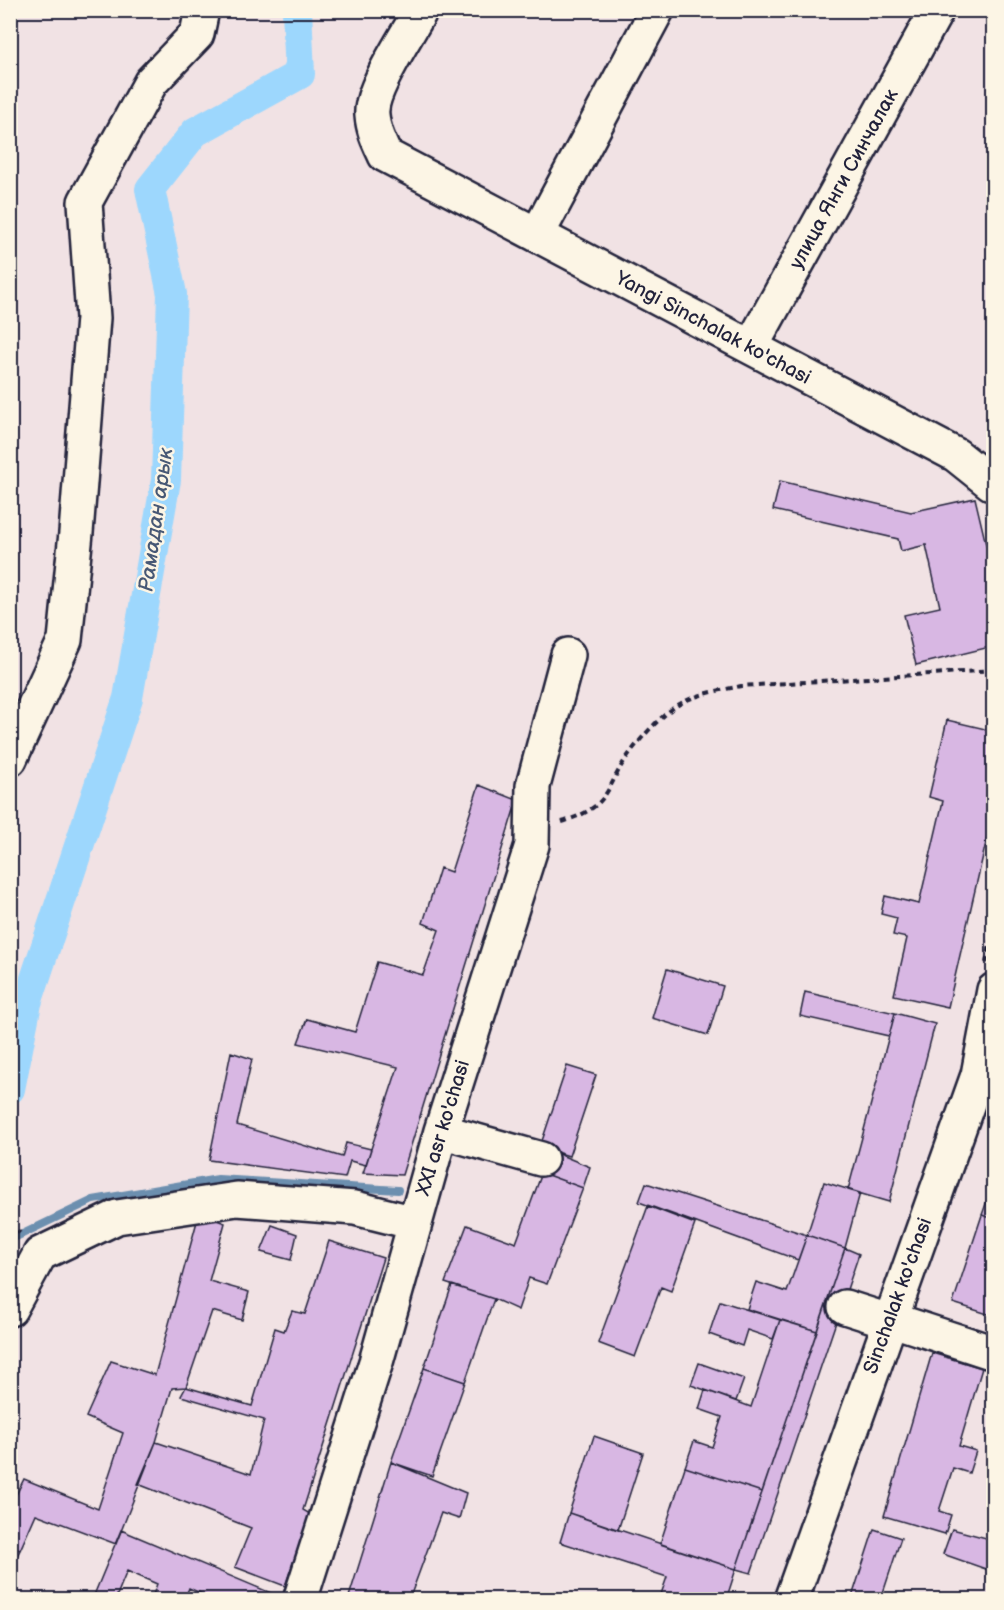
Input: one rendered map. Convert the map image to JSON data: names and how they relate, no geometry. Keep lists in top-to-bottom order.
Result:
{
  "streets": {
    "street": [
      "улица Янги Синчалак",
      "Yangi Sinchalak ko'chasi",
      "XXI asr ko'chasi",
      "Sinchalak ko'chasi"
    ]
  },
  "crossings": [
    ["улица Янги Синчалак", "Yangi Sinchalak ko'chasi"]
  ],
  "water": ["Рамадан арык"]
}
